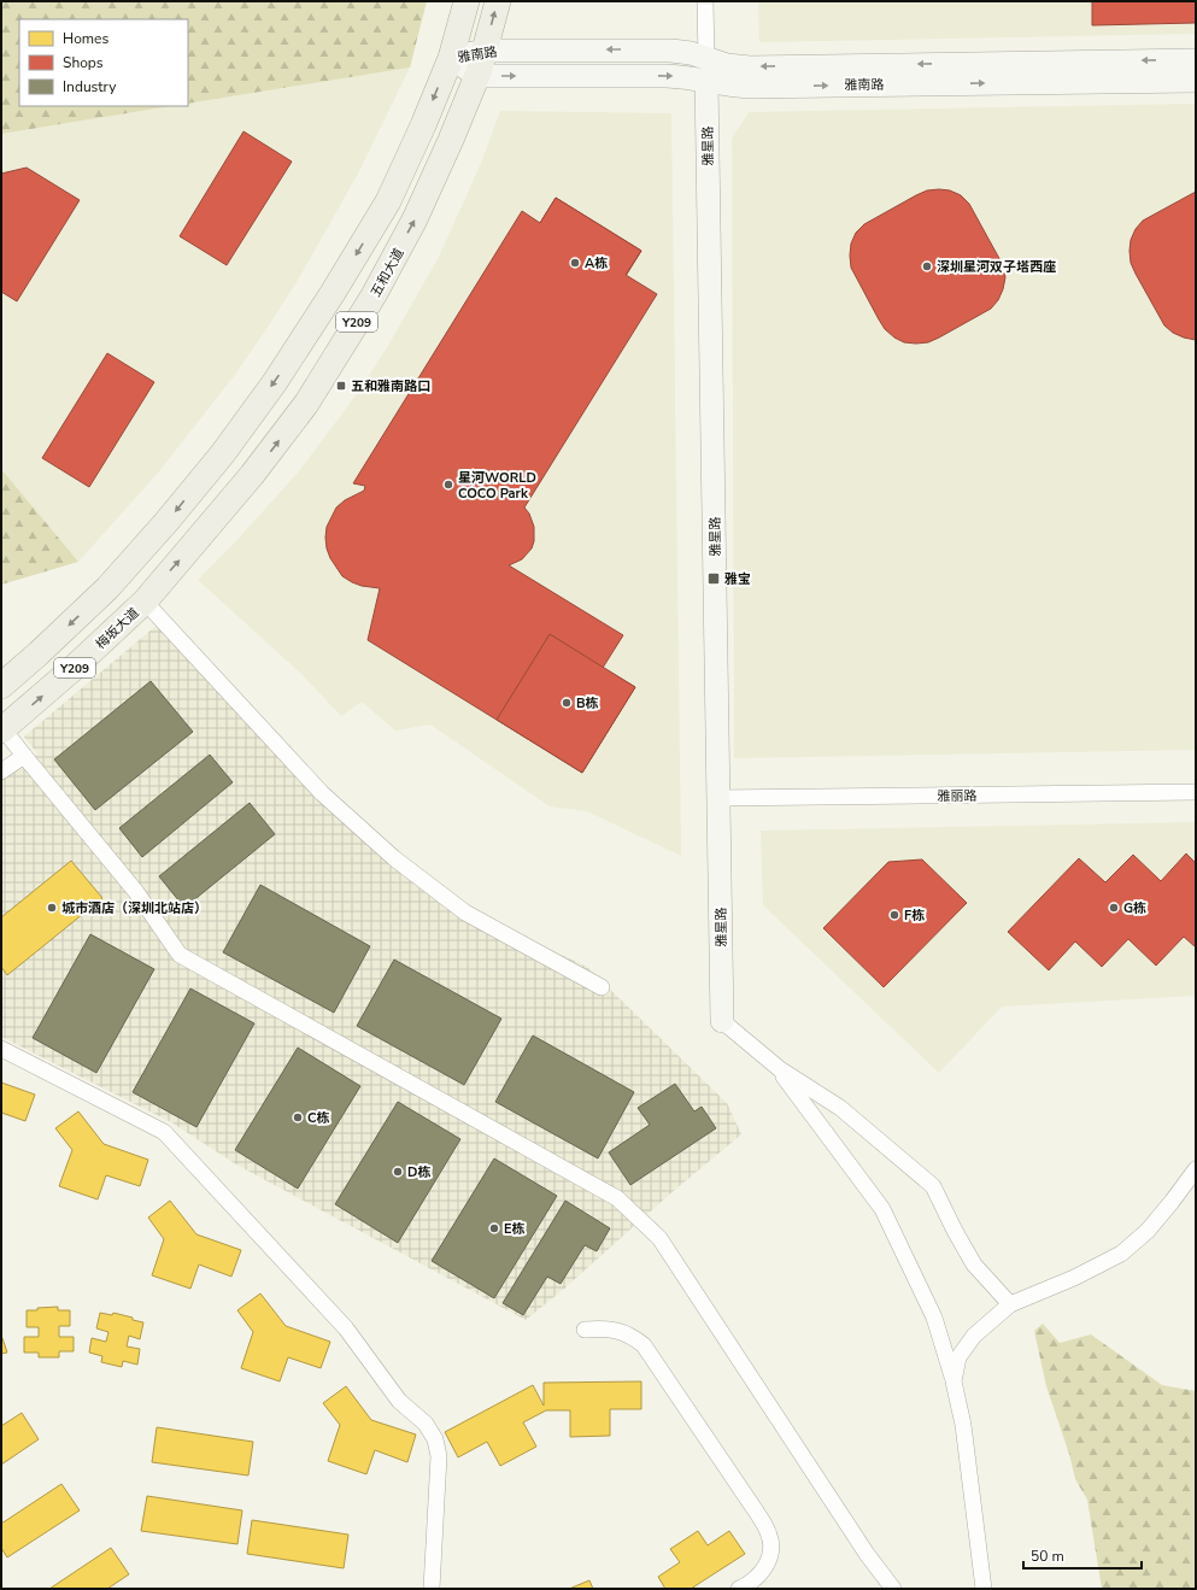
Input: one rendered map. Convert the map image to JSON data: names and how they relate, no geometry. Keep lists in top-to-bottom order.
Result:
{
  "streets": {
    "main road": ["五和大道", "Y209", "梅坂大道"],
    "street": ["雅南路", "雅星路", "雅丽路"]
  },
  "crossings": [
    ["雅南路", "雅星路"],
    ["雅南路", "五和大道"],
    ["雅南路", "Y209"],
    ["雅星路", "雅丽路"],
    ["五和大道", "梅坂大道"]
  ],
  "places": {
    "other": [
      "A栋",
      "深圳星河双子塔西座",
      "星河WORLD COCO Park",
      "B栋",
      "城市酒店（深圳北站店）",
      "G栋",
      "F栋",
      "C栋",
      "D栋",
      "E栋"
    ],
    "transit": ["五和雅南路口", "雅宝"]
  },
  "legend": ["Homes", "Shops", "Industry"],
  "scale_bar": "50 m"
}
